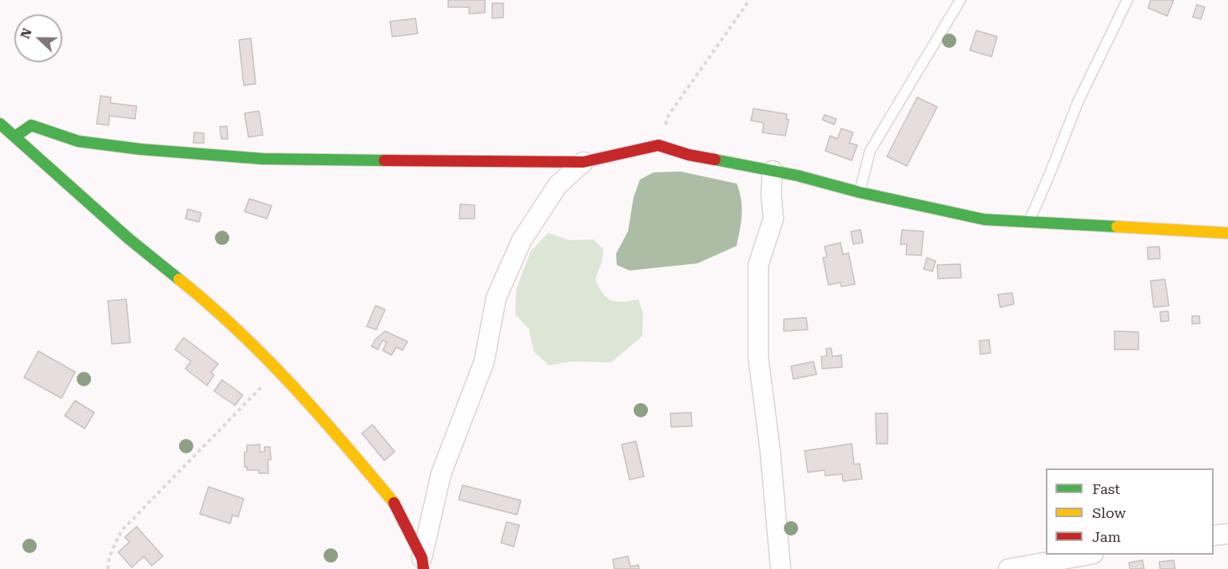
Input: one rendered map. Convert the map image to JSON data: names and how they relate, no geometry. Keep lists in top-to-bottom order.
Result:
{
  "legend": ["Fast", "Slow", "Jam"],
  "north": "left"
}
